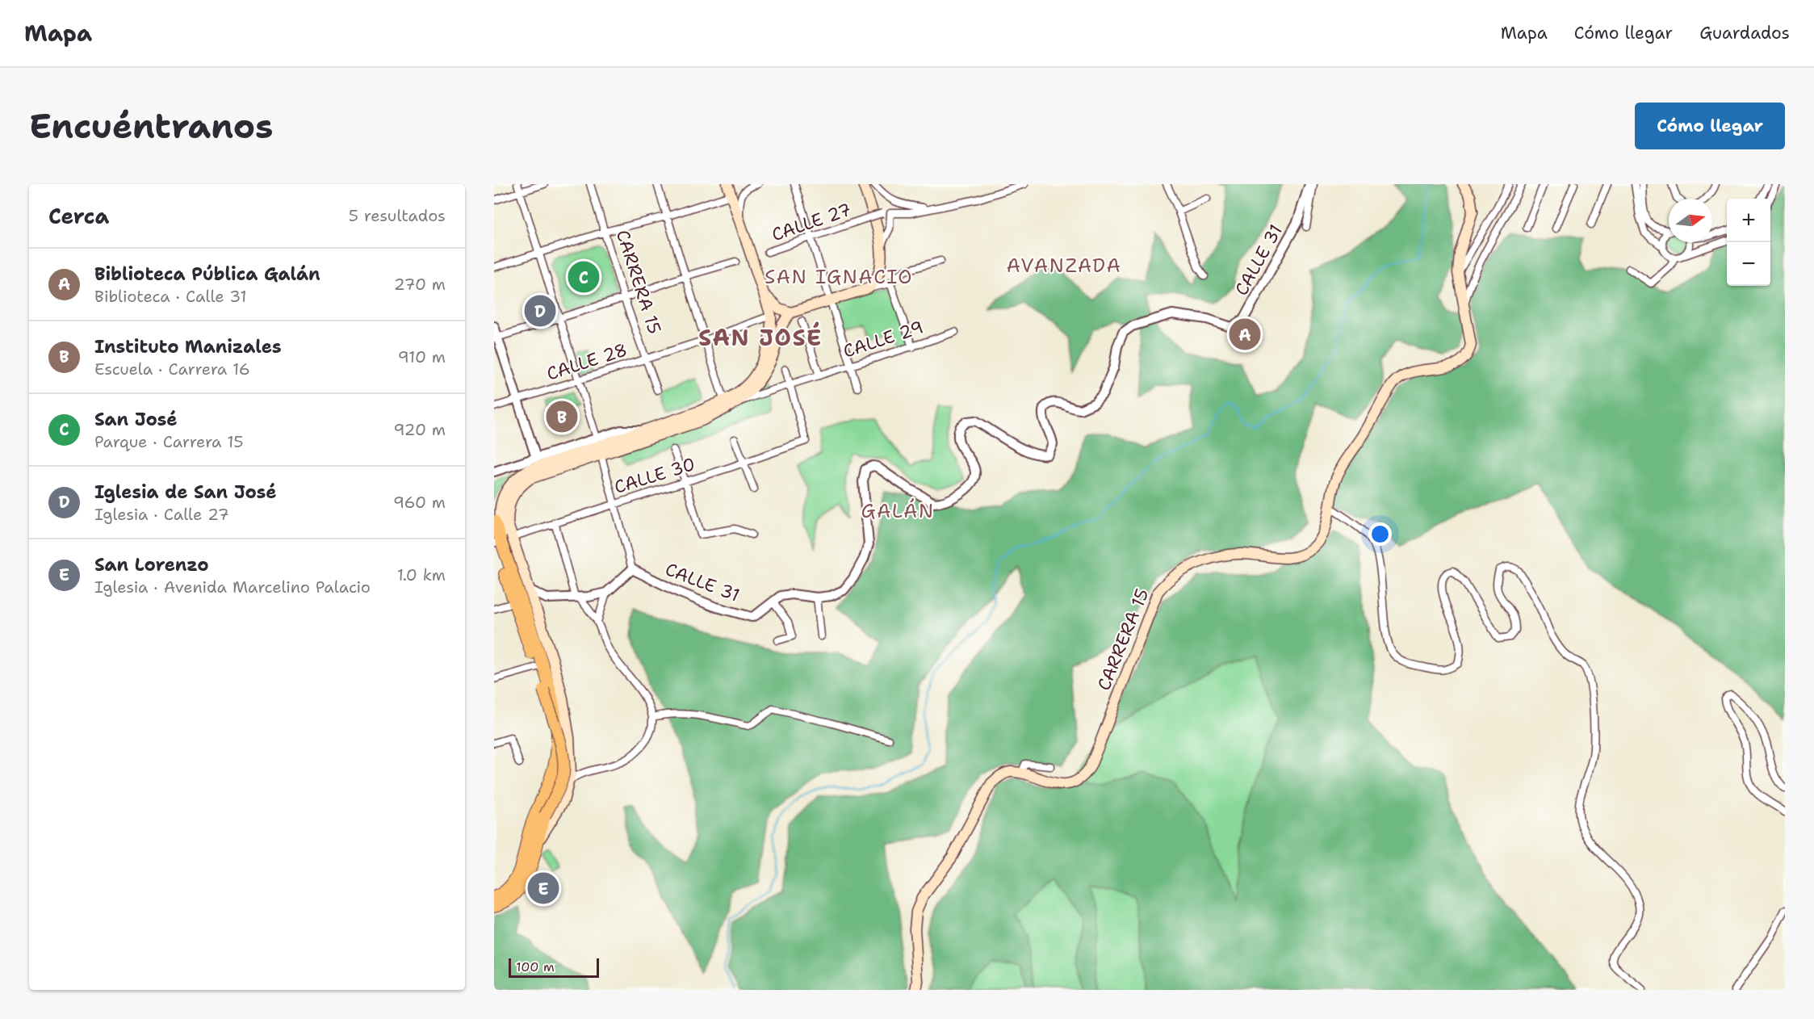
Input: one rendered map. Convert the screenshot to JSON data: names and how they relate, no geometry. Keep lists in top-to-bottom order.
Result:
{
  "streets": {
    "main road": ["CARRERA 15"],
    "street": [
      "CALLE 27",
      "CALLE 31",
      "CALLE 29",
      "CALLE 28",
      "CALLE 30"
    ]
  },
  "crossings": [
    ["CARRERA 15", "CALLE 28"],
    ["CALLE 29", "CALLE 30"]
  ],
  "districts": [
    "AVANZADA",
    "SAN IGNACIO",
    "SAN JOSÉ",
    "GALÁN"
  ],
  "scale_bar": "100 m",
  "north": "right",
  "page": {
    "header": "Mapa",
    "nav": ["Mapa", "Cómo llegar", "Guardados"],
    "buttons": "Cómo llegar",
    "title": "Encuéntranos",
    "heading": ["Cerca", "5 resultados"],
    "map_buttons": ["+", "−"],
    "list": [
      {
        "mark": "A",
        "name": "Biblioteca Pública Galán",
        "note": "Biblioteca · Calle 31",
        "value": "270 m"
      },
      {
        "mark": "B",
        "name": "Instituto Manizales",
        "note": "Escuela · Carrera 16",
        "value": "910 m"
      },
      {
        "mark": "C",
        "name": "San José",
        "note": "Parque · Carrera 15",
        "value": "920 m"
      },
      {
        "mark": "D",
        "name": "Iglesia de San José",
        "note": "Iglesia · Calle 27",
        "value": "960 m"
      },
      {
        "mark": "E",
        "name": "San Lorenzo",
        "note": "Iglesia · Avenida Marcelino Palacio",
        "value": "1.0 km"
      }
    ],
    "pins": [
      "C",
      "D",
      "A",
      "B",
      "E"
    ],
    "scale": "100 m"
  }
}
